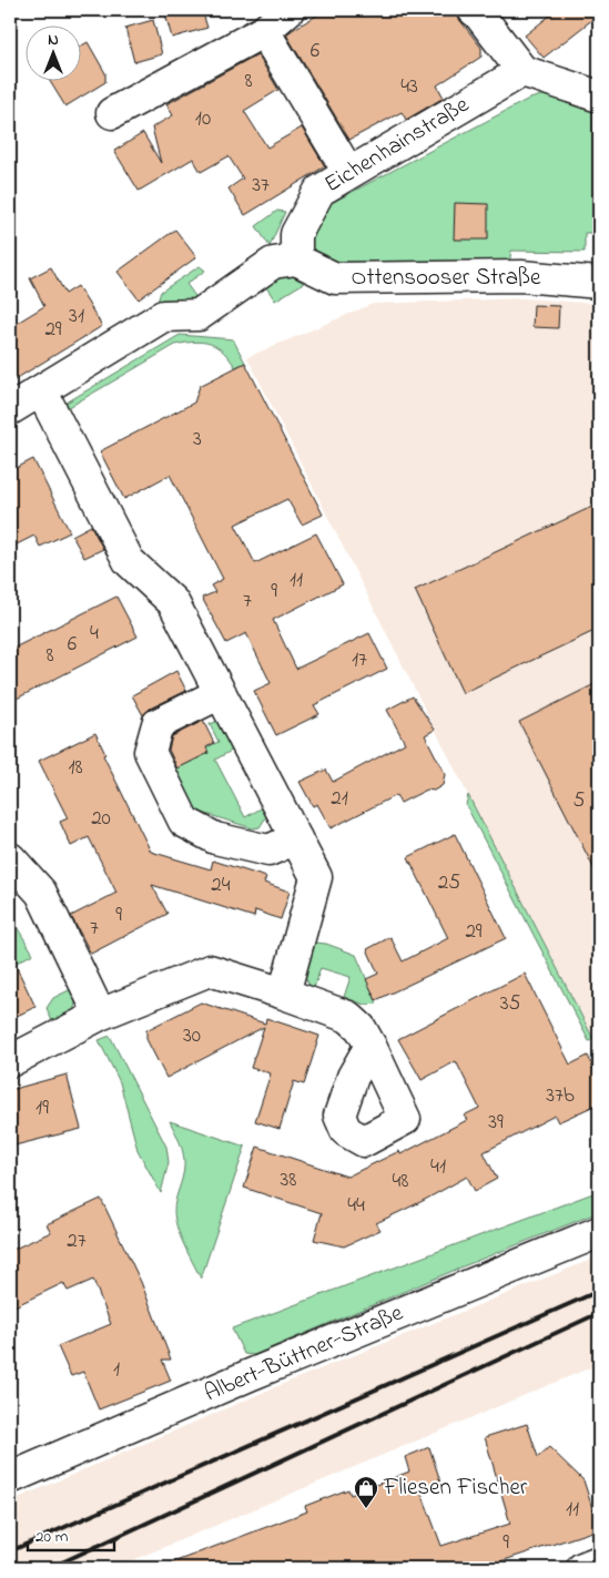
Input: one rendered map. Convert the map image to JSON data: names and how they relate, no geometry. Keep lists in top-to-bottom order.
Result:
{
  "streets": {
    "street": ["Eichenhainstraße", "Ottensooser Straße", "Albert-Büttner-Straße"]
  },
  "crossings": [
    ["Eichenhainstraße", "Ottensooser Straße"]
  ],
  "places": {
    "shop": ["Fliesen Fischer"]
  },
  "house_numbers": [
    "6",
    "8",
    "43",
    "10",
    "37",
    "31",
    "29",
    "3",
    "11",
    "9",
    "7",
    "4",
    "6",
    "8",
    "17",
    "18",
    "21",
    "5",
    "20",
    "25",
    "24",
    "9",
    "7",
    "29",
    "35",
    "30",
    "37b",
    "19",
    "39",
    "41",
    "38",
    "48",
    "44",
    "27",
    "1",
    "11",
    "9"
  ],
  "scale_bar": "20 m",
  "north": "top"
}
